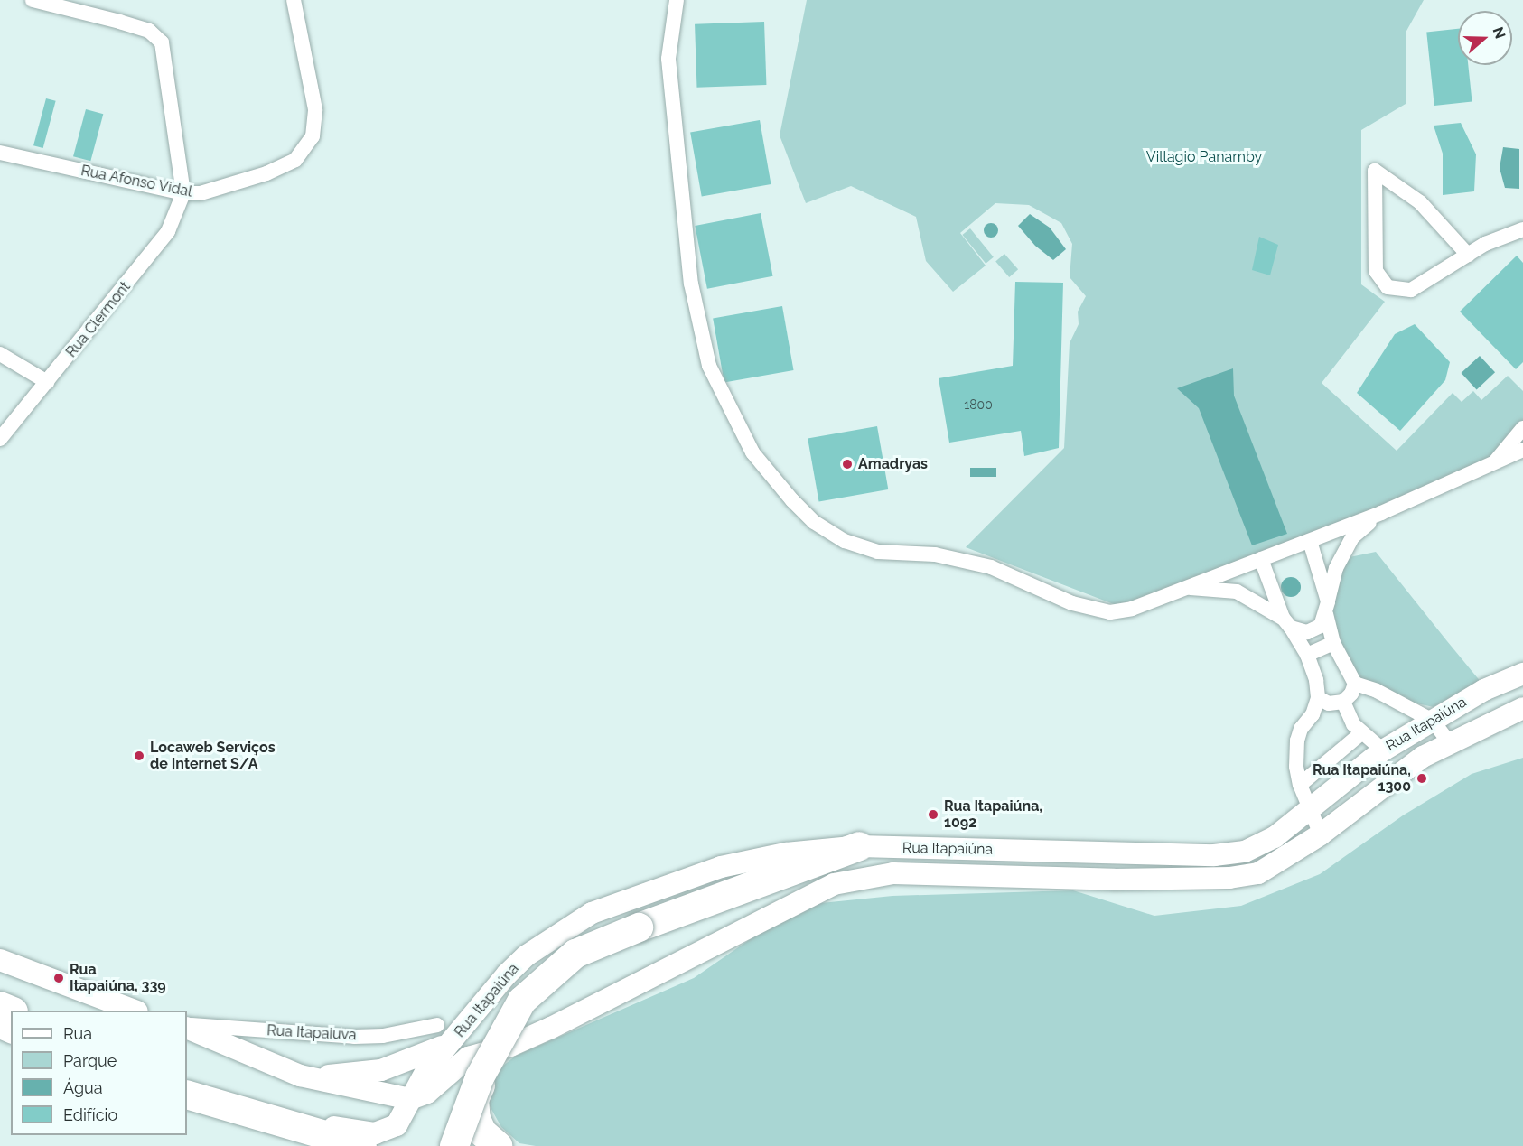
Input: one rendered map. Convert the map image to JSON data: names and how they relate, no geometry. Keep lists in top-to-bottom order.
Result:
{
  "streets": {
    "main road": ["Rua Itapaiúna"],
    "street": ["Rua Afonso Vidal", "Rua Clermont", "Rua Itapaiuva"]
  },
  "crossings": [
    ["Rua Afonso Vidal", "Rua Clermont"]
  ],
  "parks": ["Villagio Panamby"],
  "places": [
    "Amadryas",
    "Locaweb Serviços de Internet S/A",
    "Rua Itapaiúna, 1300",
    "Rua Itapaiúna, 1092",
    "Rua Itapaiúna, 339"
  ],
  "house_numbers": ["1800"],
  "legend": [
    "Rua",
    "Parque",
    "Água",
    "Edifício"
  ],
  "north": "right"
}
